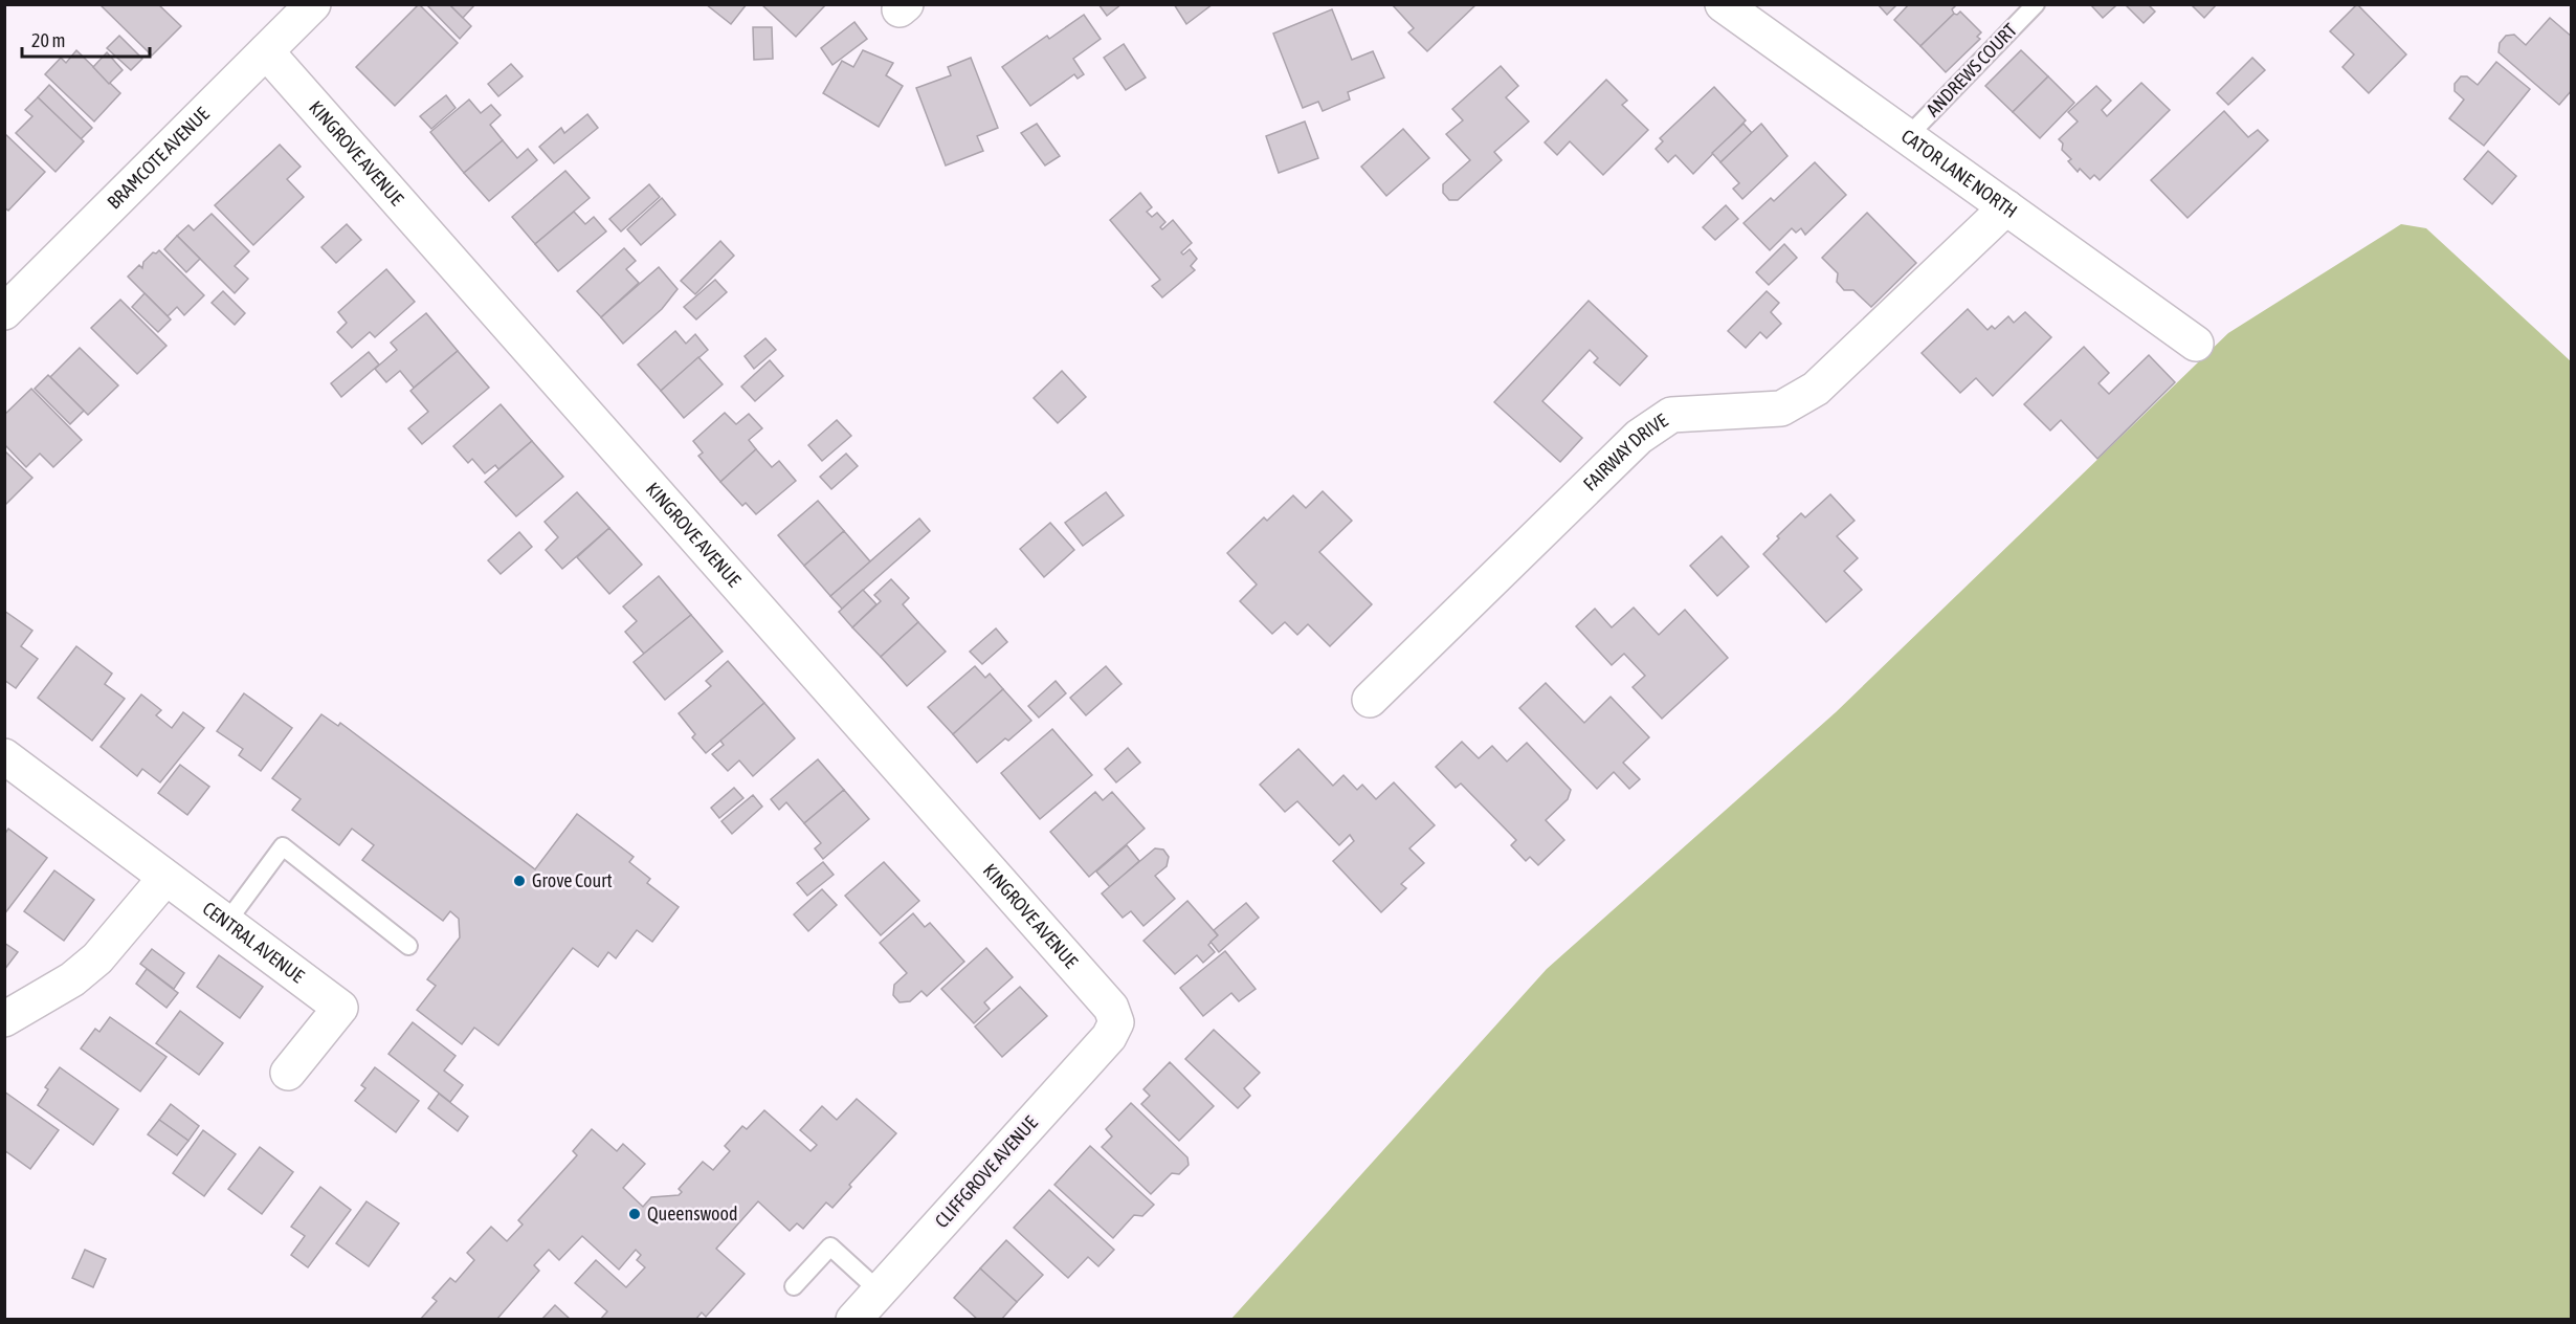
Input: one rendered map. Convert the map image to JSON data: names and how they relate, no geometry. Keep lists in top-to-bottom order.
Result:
{
  "streets": {
    "street": [
      "KINGROVE AVENUE",
      "BRAMCOTE AVENUE",
      "CATOR LANE NORTH",
      "FAIRWAY DRIVE",
      "CENTRAL AVENUE",
      "CLIFFGROVE AVENUE"
    ],
    "lane": ["ANDREWS COURT"]
  },
  "crossings": [
    ["ANDREWS COURT", "CATOR LANE NORTH"],
    ["KINGROVE AVENUE", "BRAMCOTE AVENUE"],
    ["KINGROVE AVENUE", "CLIFFGROVE AVENUE"],
    ["CATOR LANE NORTH", "FAIRWAY DRIVE"]
  ],
  "places": ["Grove Court", "Queenswood"],
  "scale_bar": "20 m"
}
